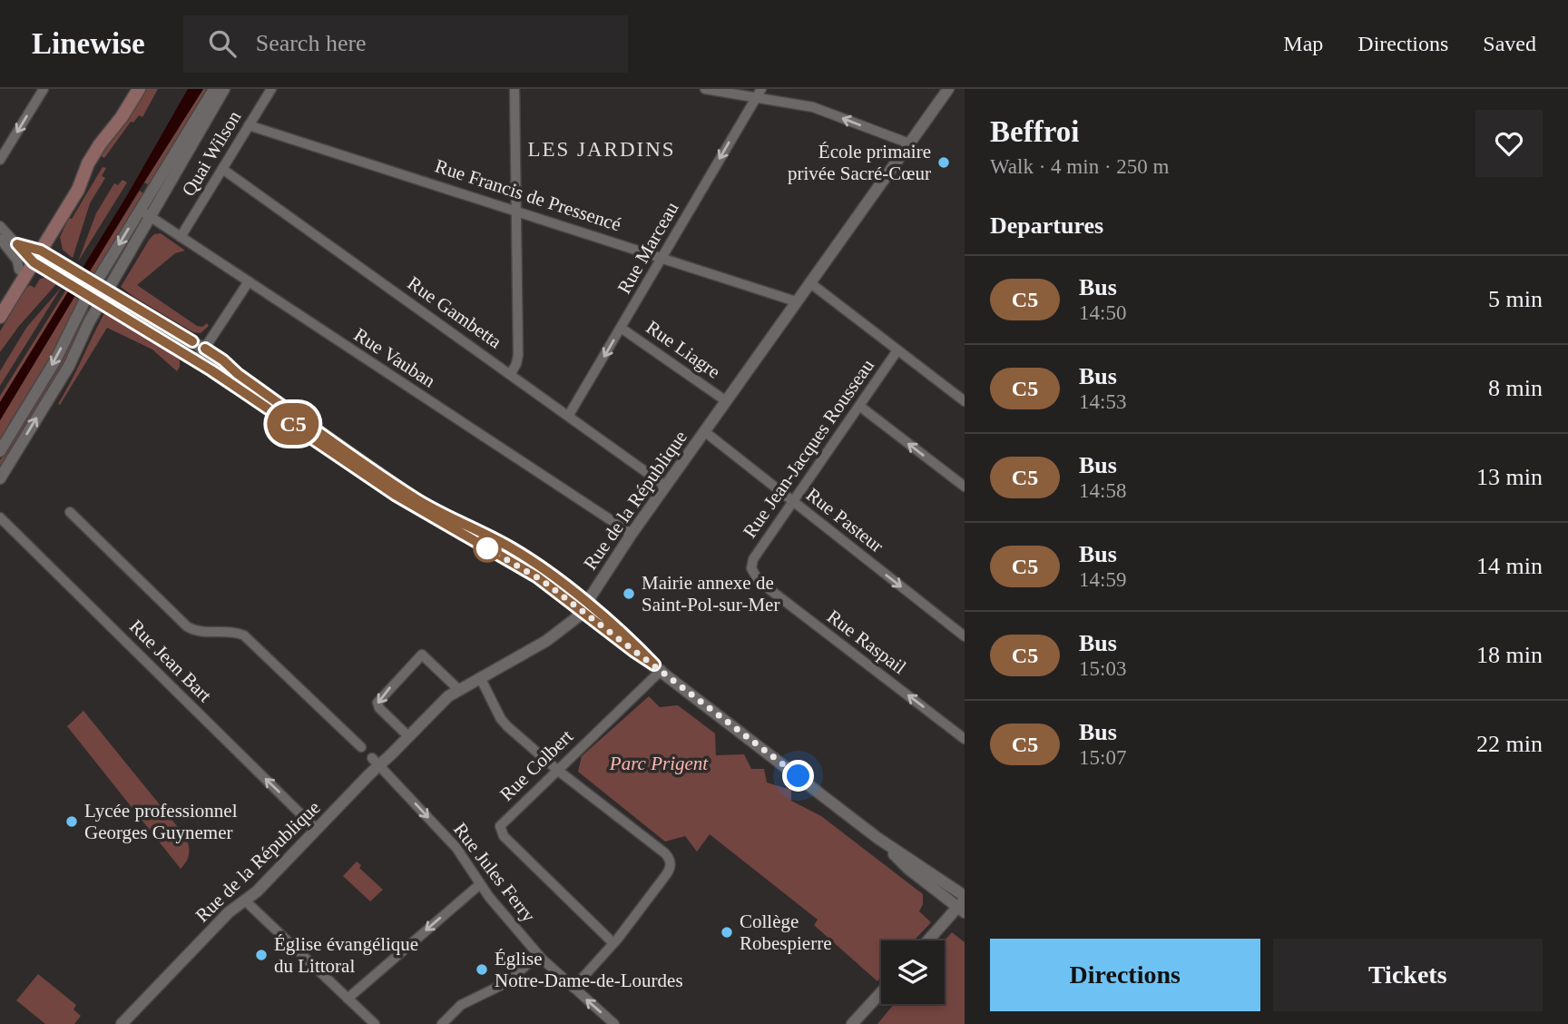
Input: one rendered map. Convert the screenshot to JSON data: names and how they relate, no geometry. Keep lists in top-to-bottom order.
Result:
{
  "streets": {
    "street": [
      "Quai Wilson",
      "Rue Francis de Pressencé",
      "Rue Marceau",
      "Rue Gambetta",
      "Rue Liagre",
      "Rue Vauban",
      "Rue Jean-Jacques Rousseau",
      "Rue de la République",
      "Rue Pasteur",
      "Rue Raspail",
      "Rue Jean Bart",
      "Rue Colbert",
      "Rue Jules Ferry"
    ]
  },
  "crossings": [
    ["Quai Wilson", "Rue Francis de Pressencé"],
    ["Quai Wilson", "Rue Gambetta"],
    ["Quai Wilson", "Rue Vauban"],
    ["Rue Francis de Pressencé", "Rue Marceau"],
    ["Rue Francis de Pressencé", "Rue de la République"],
    ["Rue Marceau", "Rue Gambetta"],
    ["Rue Marceau", "Rue Liagre"],
    ["Rue Gambetta", "Rue de la République"],
    ["Rue Liagre", "Rue de la République"],
    ["Rue Vauban", "Rue de la République"],
    ["Rue Jean-Jacques Rousseau", "Rue Pasteur"],
    ["Rue Jean-Jacques Rousseau", "Rue Raspail"],
    ["Rue de la République", "Rue Pasteur"],
    ["Rue de la République", "Rue Jean Bart"],
    ["Rue de la République", "Rue Jules Ferry"]
  ],
  "one_way": ["Rue Marceau", "Rue Pasteur", "Rue Raspail"],
  "districts": ["LES JARDINS"],
  "parks": ["Parc Prigent"],
  "places": [
    "École primaire privée Sacré-Cœur",
    "Mairie annexe de Saint-Pol-sur-Mer",
    "Lycée professionnel Georges Guynemer",
    "Collège Robespierre",
    "Église évangélique du Littoral",
    "Église Notre-Dame-de-Lourdes"
  ],
  "lines": ["bus line C5"],
  "page": {
    "header": "Linewise",
    "search": "Search here",
    "nav": ["Map", "Directions", "Saved"],
    "on_map": "C5",
    "heading": [
      ["Beffroi", "Walk · 4 min · 250 m"],
      "Departures"
    ],
    "list": [
      {
        "mark": "C5",
        "name": "Bus",
        "note": "14:50",
        "value": "5 min"
      },
      {
        "mark": "C5",
        "name": "Bus",
        "note": "14:53",
        "value": "8 min"
      },
      {
        "mark": "C5",
        "name": "Bus",
        "note": "14:58",
        "value": "13 min"
      },
      {
        "mark": "C5",
        "name": "Bus",
        "note": "14:59",
        "value": "14 min"
      },
      {
        "mark": "C5",
        "name": "Bus",
        "note": "15:03",
        "value": "18 min"
      },
      {
        "mark": "C5",
        "name": "Bus",
        "note": "15:07",
        "value": "22 min"
      }
    ],
    "buttons": ["Directions", "Tickets"]
  }
}
